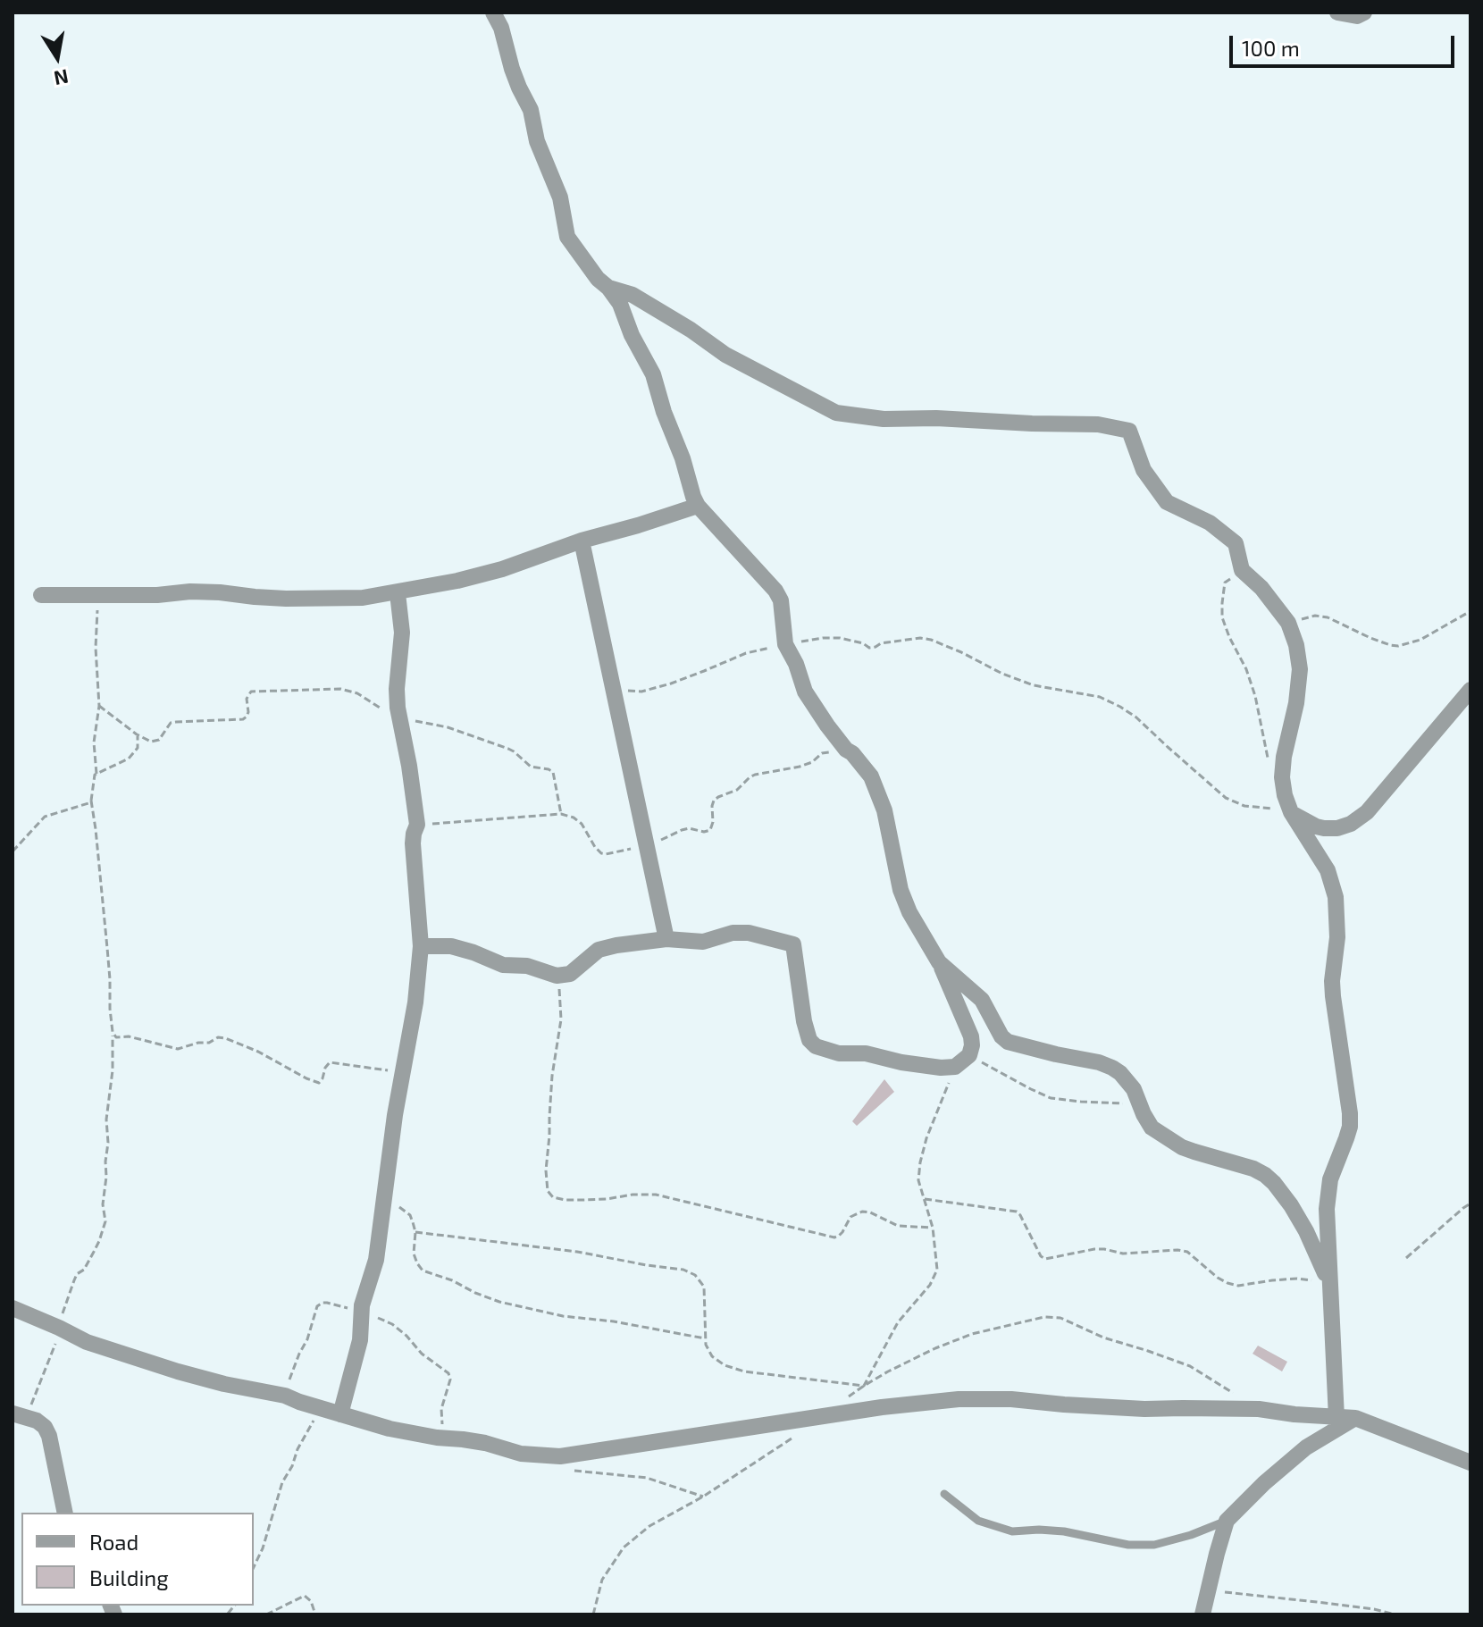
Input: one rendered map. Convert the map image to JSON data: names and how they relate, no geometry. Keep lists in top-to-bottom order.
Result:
{
  "legend": ["Road", "Building"],
  "scale_bar": "100 m",
  "north": "bottom"
}
